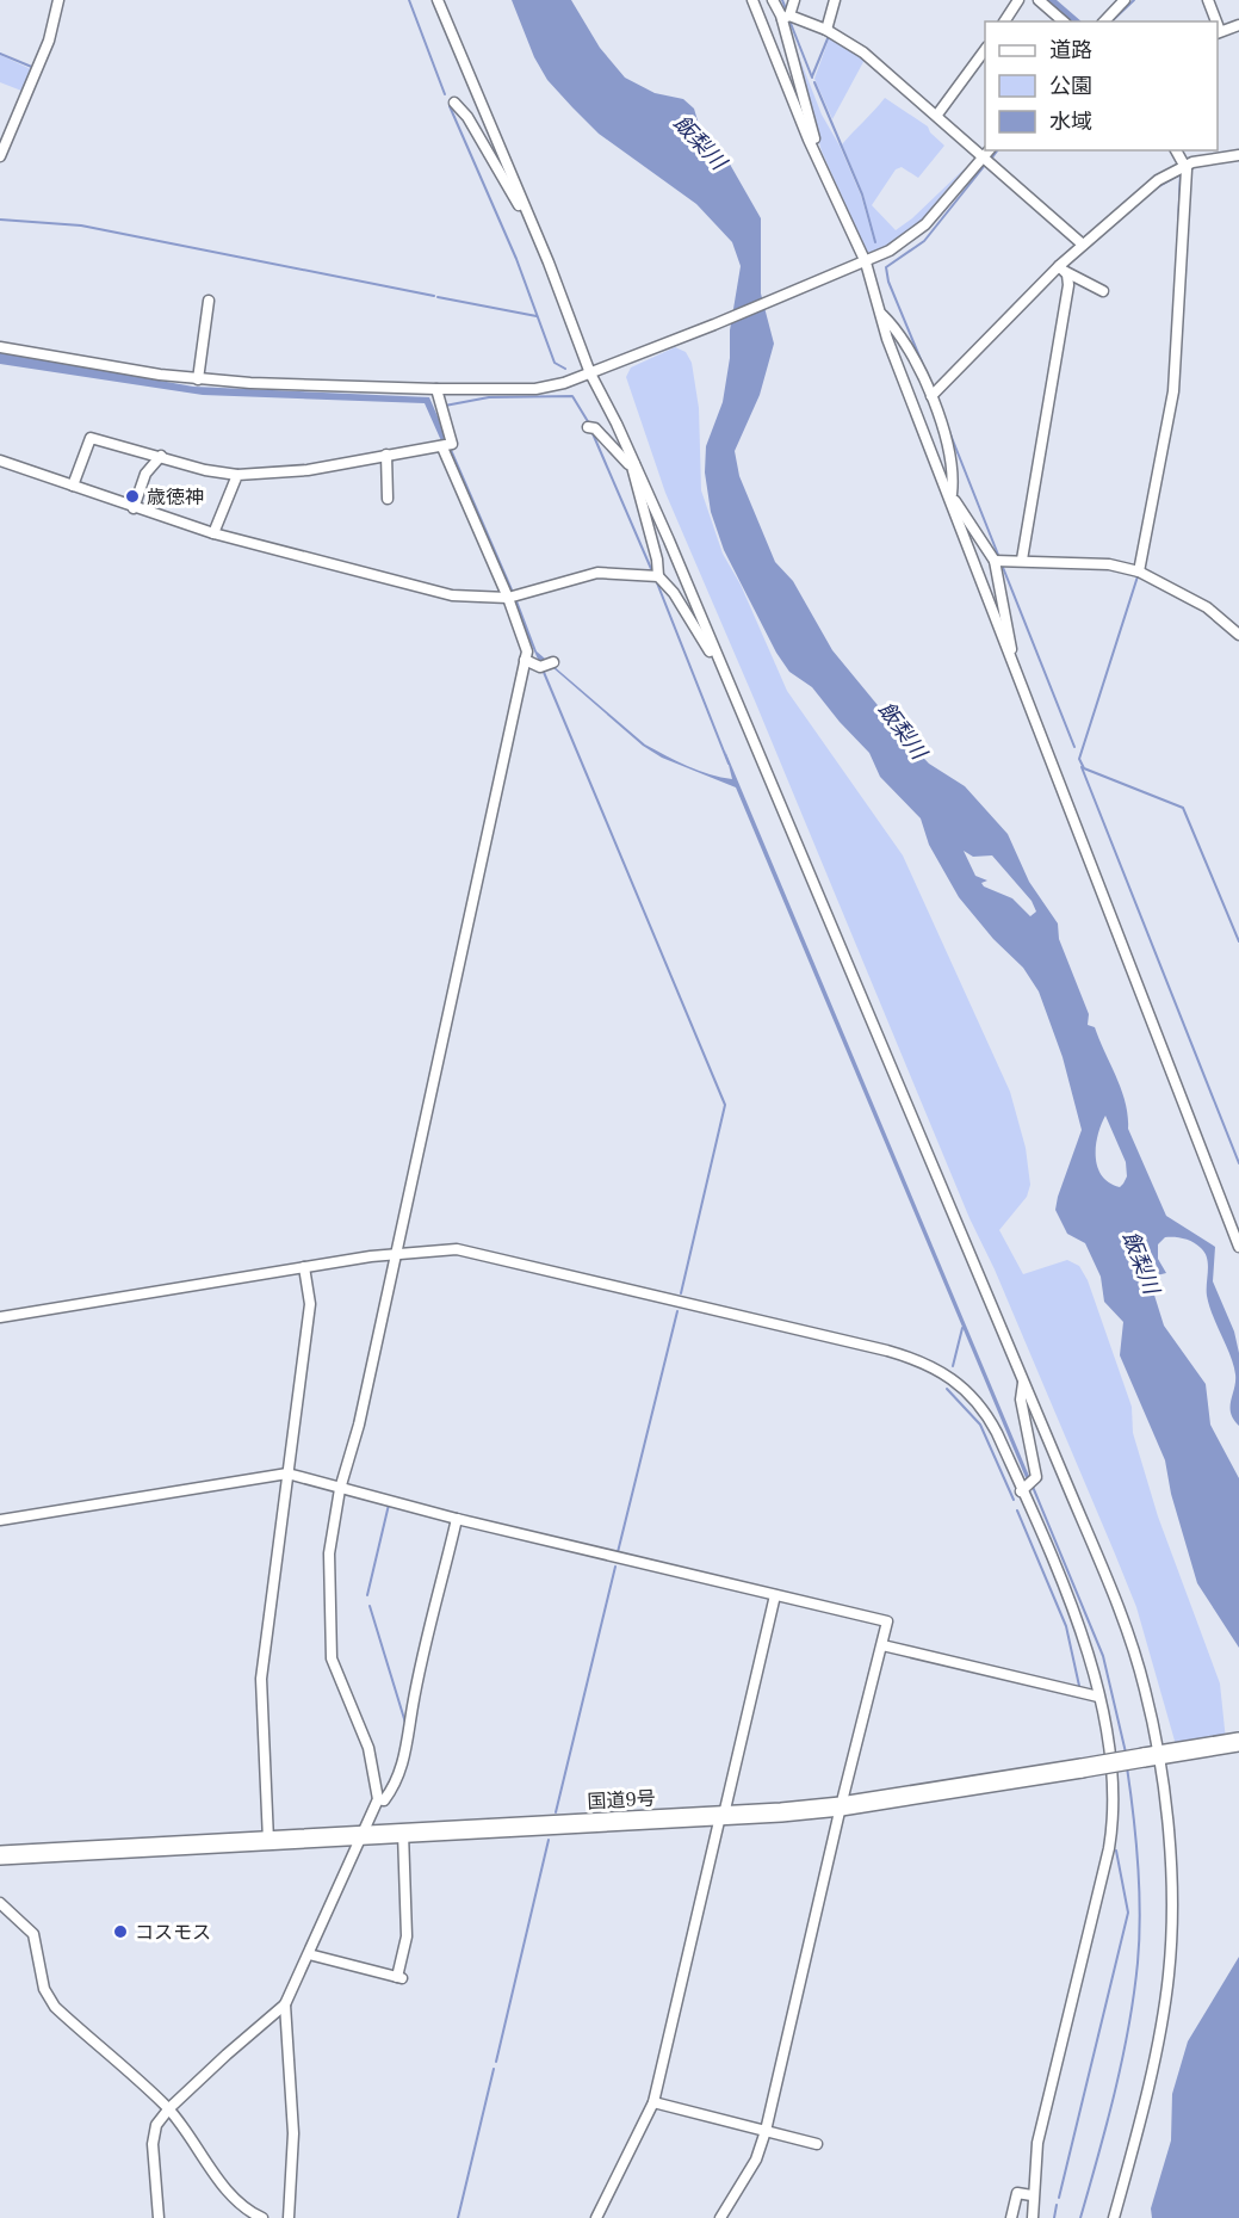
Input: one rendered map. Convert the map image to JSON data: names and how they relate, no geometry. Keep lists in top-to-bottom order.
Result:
{
  "streets": {
    "highway": ["国道9号"]
  },
  "water": ["飯梨川"],
  "places": ["歳徳神", "コスモス"],
  "legend": ["道路", "公園", "水域"]
}
